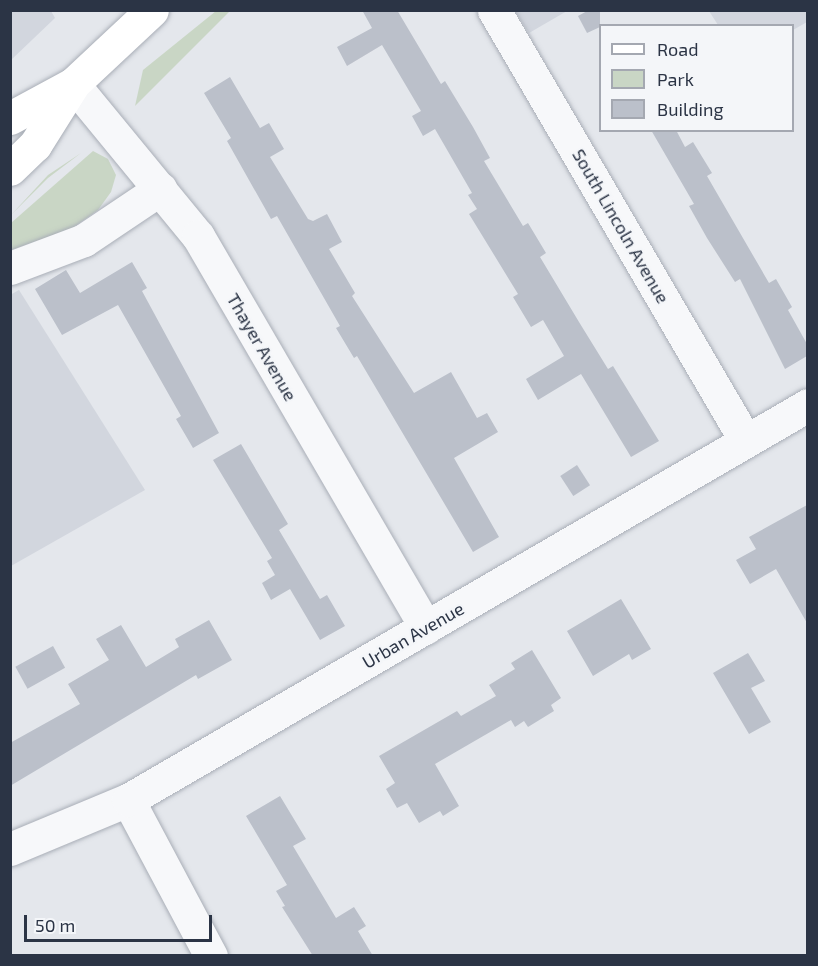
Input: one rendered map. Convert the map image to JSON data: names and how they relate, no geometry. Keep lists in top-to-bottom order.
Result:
{
  "streets": {
    "street": ["South Lincoln Avenue", "Thayer Avenue", "Urban Avenue"]
  },
  "crossings": [
    ["South Lincoln Avenue", "Urban Avenue"],
    ["Thayer Avenue", "Urban Avenue"]
  ],
  "legend": ["Road", "Park", "Building"],
  "scale_bar": "50 m"
}
